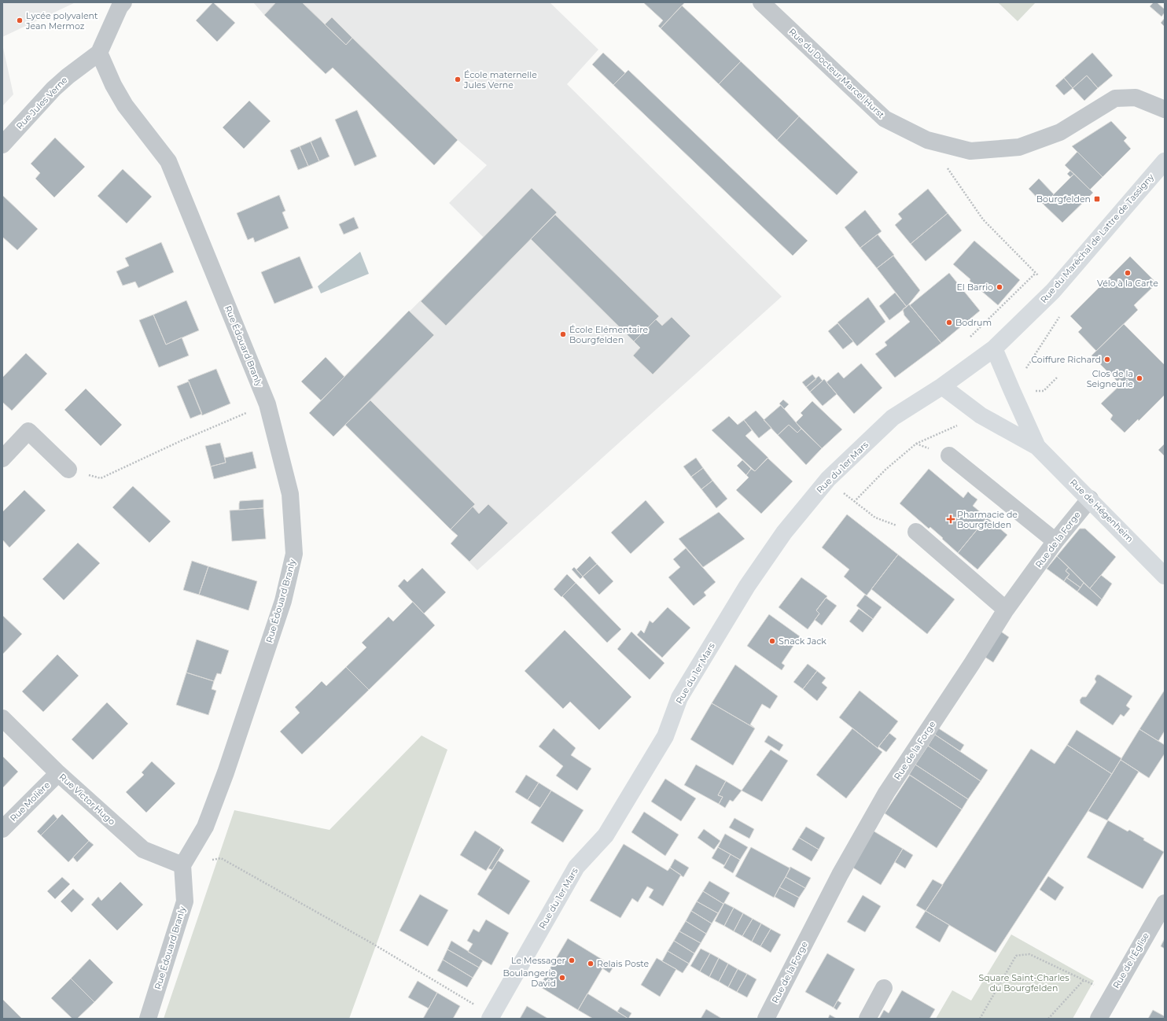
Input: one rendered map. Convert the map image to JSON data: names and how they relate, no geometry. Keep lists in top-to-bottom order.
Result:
{
  "streets": {
    "main road": ["Rue du Maréchal de Lattre de Tassigny", "Rue du 1er Mars", "Rue de Hégenheim"],
    "street": [
      "Rue du Docteur Marcel Hurst",
      "Rue Jules Verne",
      "Rue Édouard Branly",
      "Rue de la Forge",
      "Rue Victor Hugo",
      "Rue Molière",
      "Rue de l'Église"
    ]
  },
  "crossings": [
    ["Rue Jules Verne", "Rue Édouard Branly"],
    ["Rue du Maréchal de Lattre de Tassigny", "Rue du 1er Mars"],
    ["Rue du Maréchal de Lattre de Tassigny", "Rue de Hégenheim"],
    ["Rue Édouard Branly", "Rue Victor Hugo"],
    ["Rue du 1er Mars", "Rue de Hégenheim"],
    ["Rue de Hégenheim", "Rue de la Forge"],
    ["Rue Victor Hugo", "Rue Molière"]
  ],
  "parks": ["Square Saint-Charles du Bourgfelden"],
  "places": {
    "other": [
      "Lycée polyvalent Jean Mermoz",
      "École maternelle Jules Verne",
      "Vélo à la Carte",
      "El Barrio",
      "Bodrum",
      "École Elémentaire Bourgfelden",
      "Coiffure Richard",
      "Clos de la Seigneurie",
      "Snack Jack",
      "Le Messager",
      "Relais Poste",
      "Boulangerie David"
    ],
    "transit": ["Bourgfelden"],
    "health": ["Pharmacie de Bourgfelden"]
  }
}
